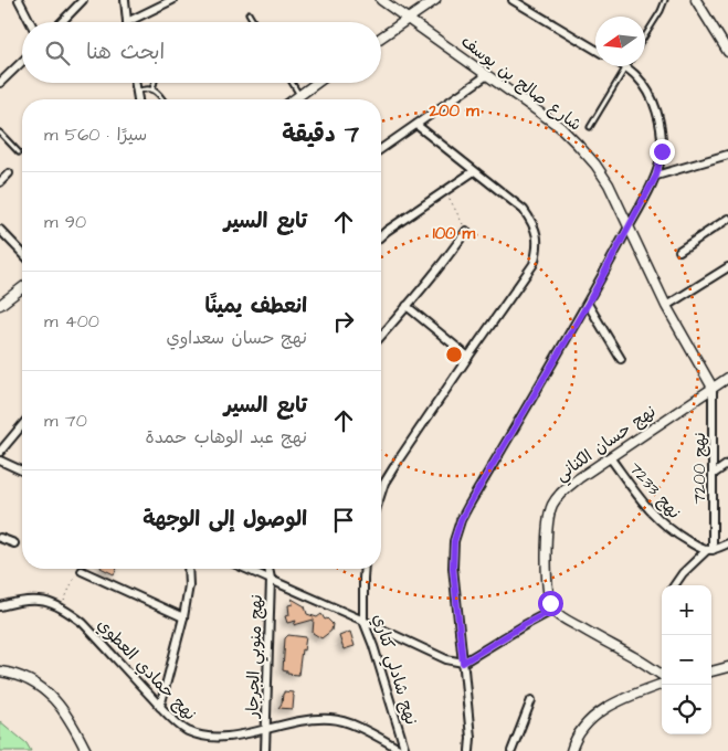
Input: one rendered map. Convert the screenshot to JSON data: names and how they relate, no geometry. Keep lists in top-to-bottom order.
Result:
{
  "streets": {
    "street": [
      "شارع صالح بن يوسف",
      "نهج حسان الكناني",
      "نهج 7200",
      "نهج 7233",
      "نهج منوبي الجرجار",
      "نهج حمادي العطوي",
      "نهج شادلي كتاري"
    ]
  },
  "crossings": [
    ["شارع صالح بن يوسف", "نهج حسان الكناني"],
    ["شارع صالح بن يوسف", "نهج 7200"],
    ["نهج حسان الكناني", "نهج 7200"],
    ["نهج حسان الكناني", "نهج 7233"],
    ["نهج 7200", "نهج 7233"],
    ["نهج منوبي الجرجار", "نهج حمادي العطوي"],
    ["نهج حمادي العطوي", "نهج شادلي كتاري"]
  ],
  "north": "left",
  "page": {
    "search": "ابحث هنا",
    "heading": ["7 دقيقة", "سيرًا · 560 m"],
    "list": [
      ["تابع السير", "90 m"],
      ["انعطف يمينًا", "نهج حسان سعداوي", "400 m"],
      ["تابع السير", "نهج عبد الوهاب حمدة", "70 m"],
      "الوصول إلى الوجهة"
    ],
    "map_buttons": ["+", "−"]
  },
  "rings": ["200 m", "100 m"]
}
